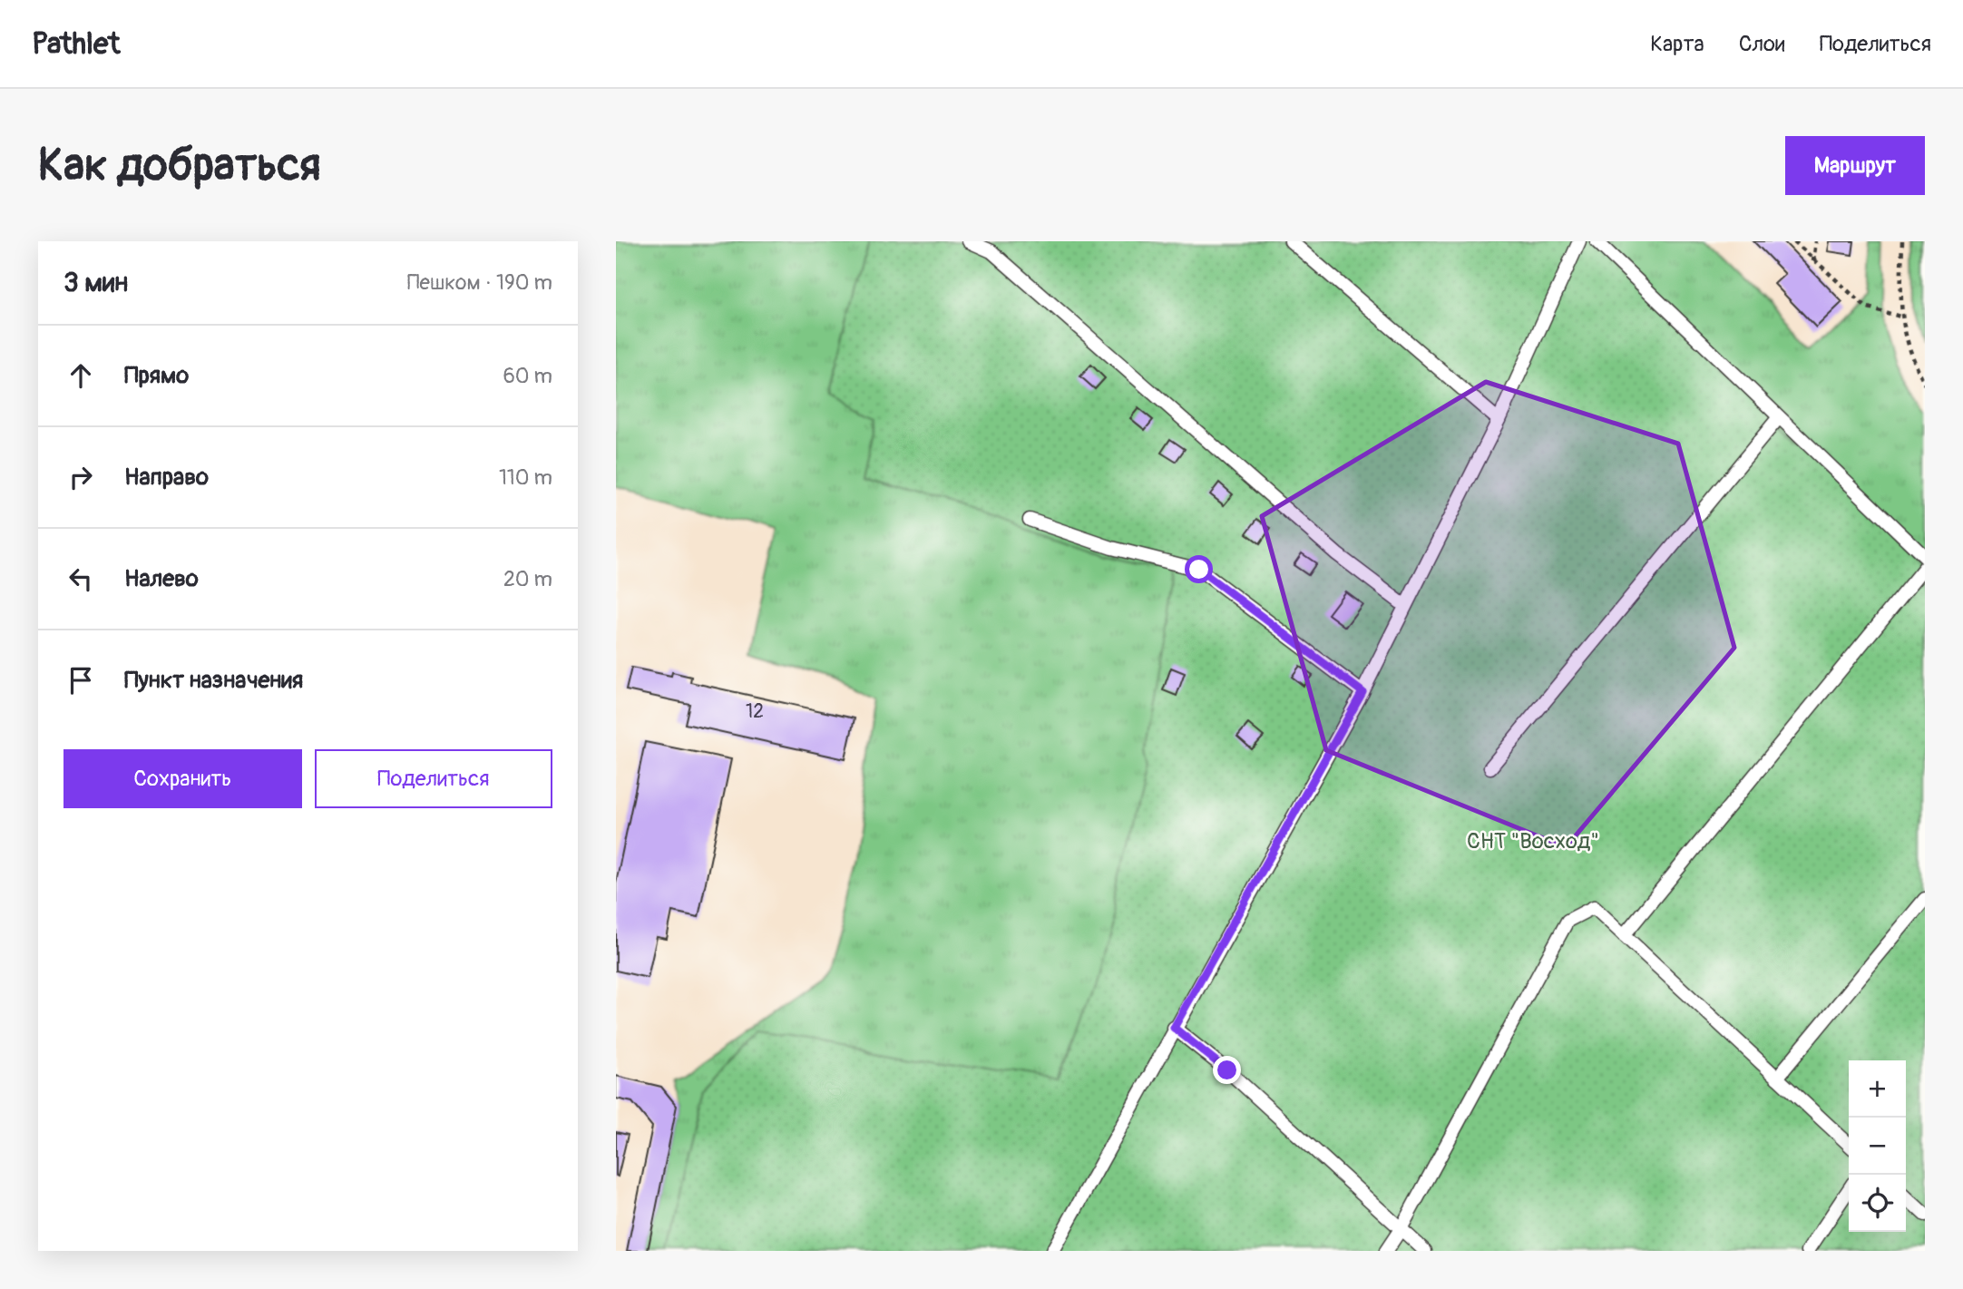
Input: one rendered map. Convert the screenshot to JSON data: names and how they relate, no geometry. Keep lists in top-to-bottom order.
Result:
{
  "parks": ["СНТ \"Восход\""],
  "house_numbers": ["12"],
  "page": {
    "header": "Pathlet",
    "nav": ["Карта", "Слои", "Поделиться"],
    "buttons": [
      "Маршрут",
      ["Сохранить", "Поделиться"]
    ],
    "title": "Как добраться",
    "heading": ["3 мин", "Пешком · 190 m"],
    "list": [
      ["Прямо", "60 m"],
      ["Направо", "110 m"],
      ["Налево", "20 m"],
      "Пункт назначения"
    ],
    "map_buttons": ["+", "−"]
  }
}
